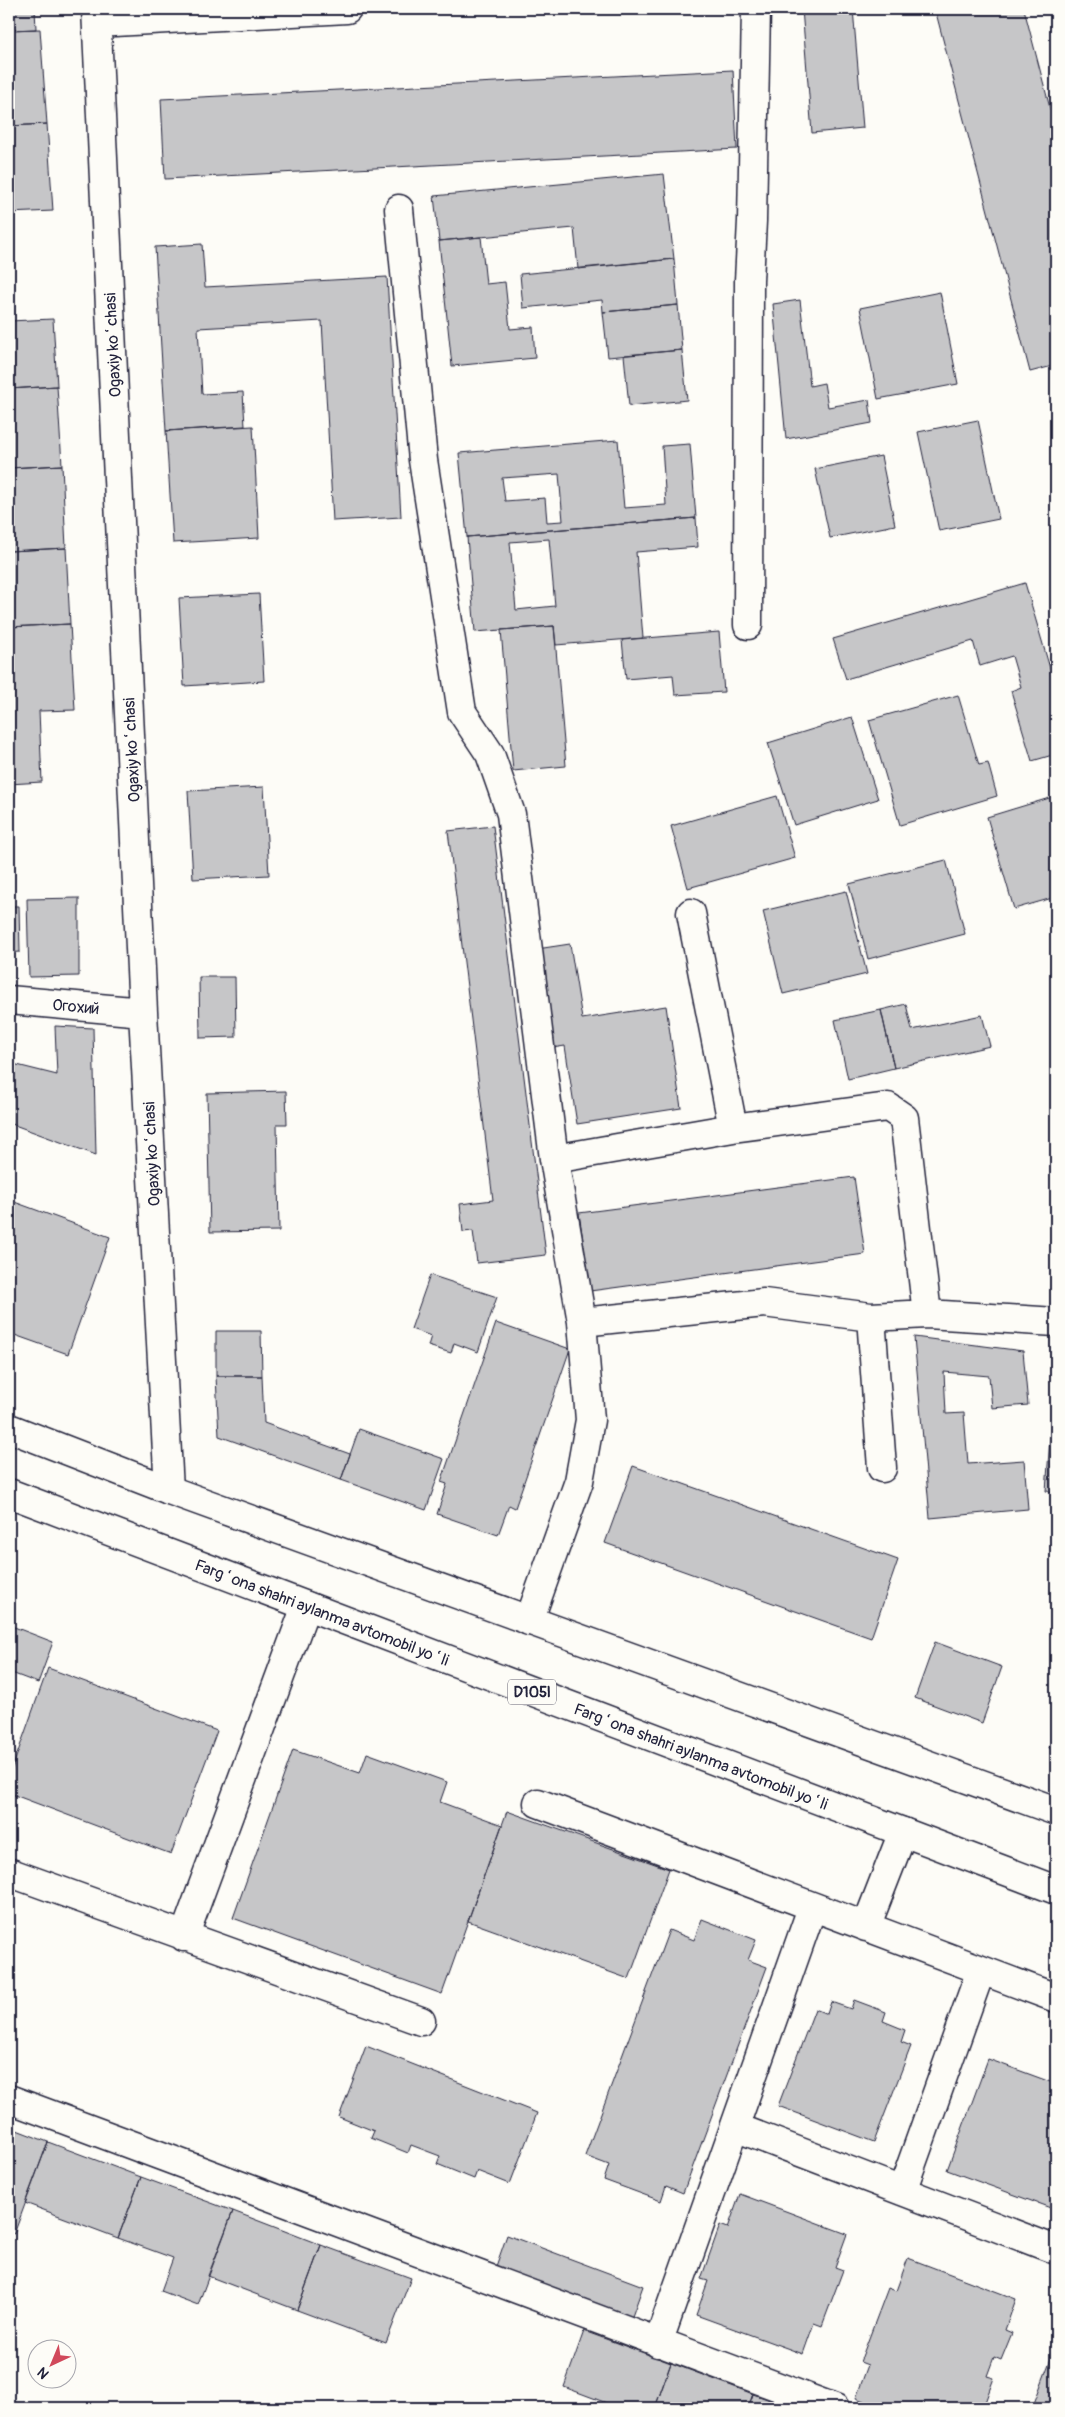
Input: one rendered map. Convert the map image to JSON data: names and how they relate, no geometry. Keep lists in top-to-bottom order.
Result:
{
  "streets": {
    "main road": [
      "Ogaxiy koʻchasi",
      "Огохий",
      "Fargʻona shahri aylanma avtomobil yoʻli",
      "D105l"
    ]
  },
  "crossings": [
    ["Ogaxiy koʻchasi", "Огохий"]
  ],
  "north": "bottom left"
}
